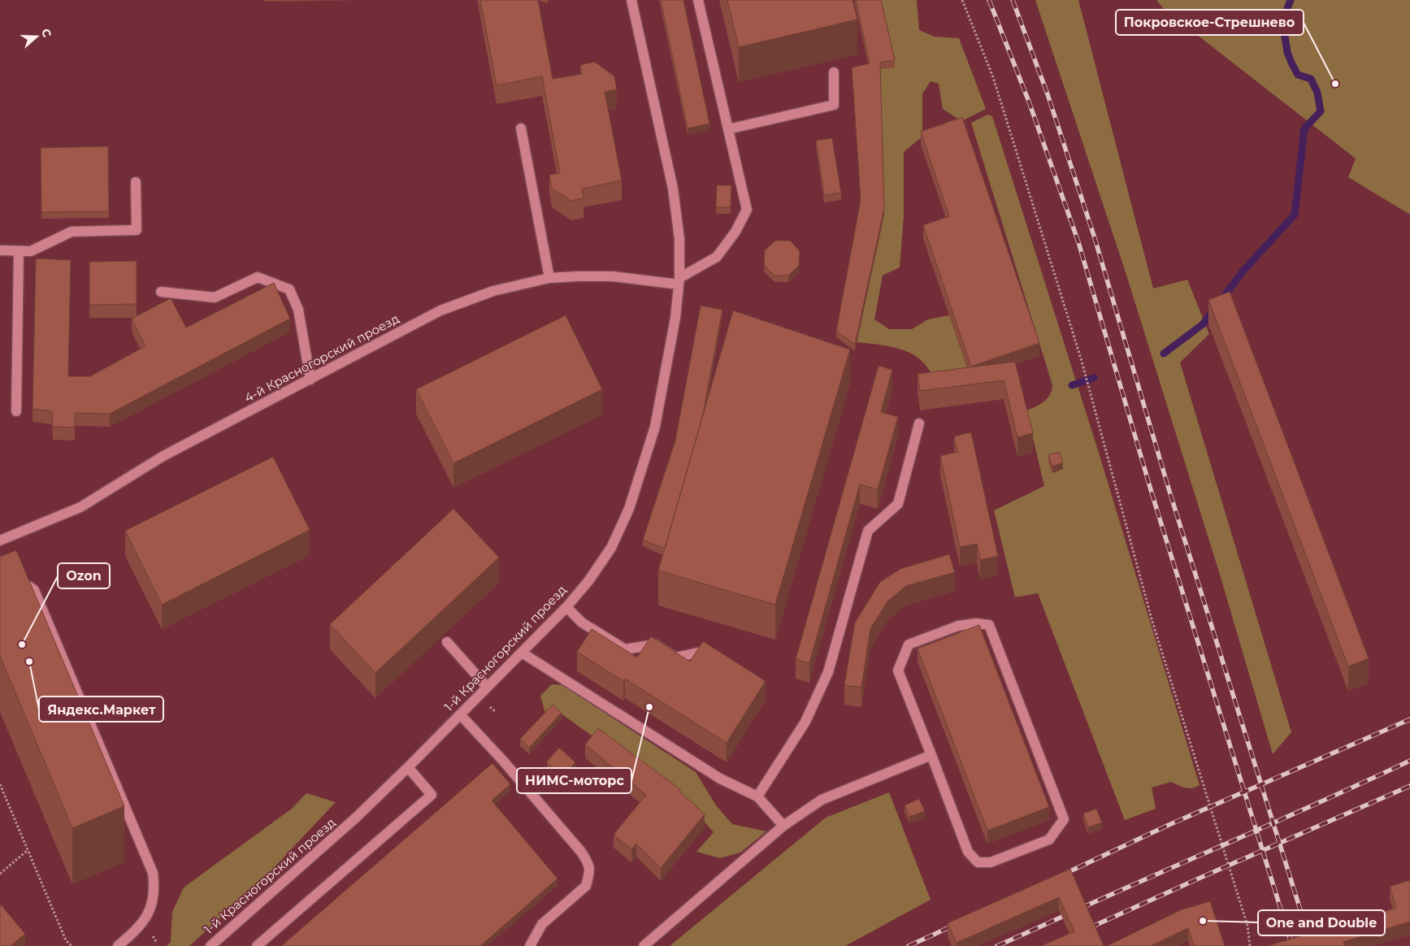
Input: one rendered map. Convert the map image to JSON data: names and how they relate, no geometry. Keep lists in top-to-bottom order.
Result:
{
  "streets": {
    "street": ["4-й Красногорский проезд", "1-й Красногорский проезд"]
  },
  "crossings": [
    ["4-й Красногорский проезд", "1-й Красногорский проезд"]
  ],
  "places": [
    "Покровское-Стрешнево",
    "Ozon",
    "Яндекс.Маркет",
    "НИМС-моторс",
    "One and Double"
  ],
  "north": "right"
}
